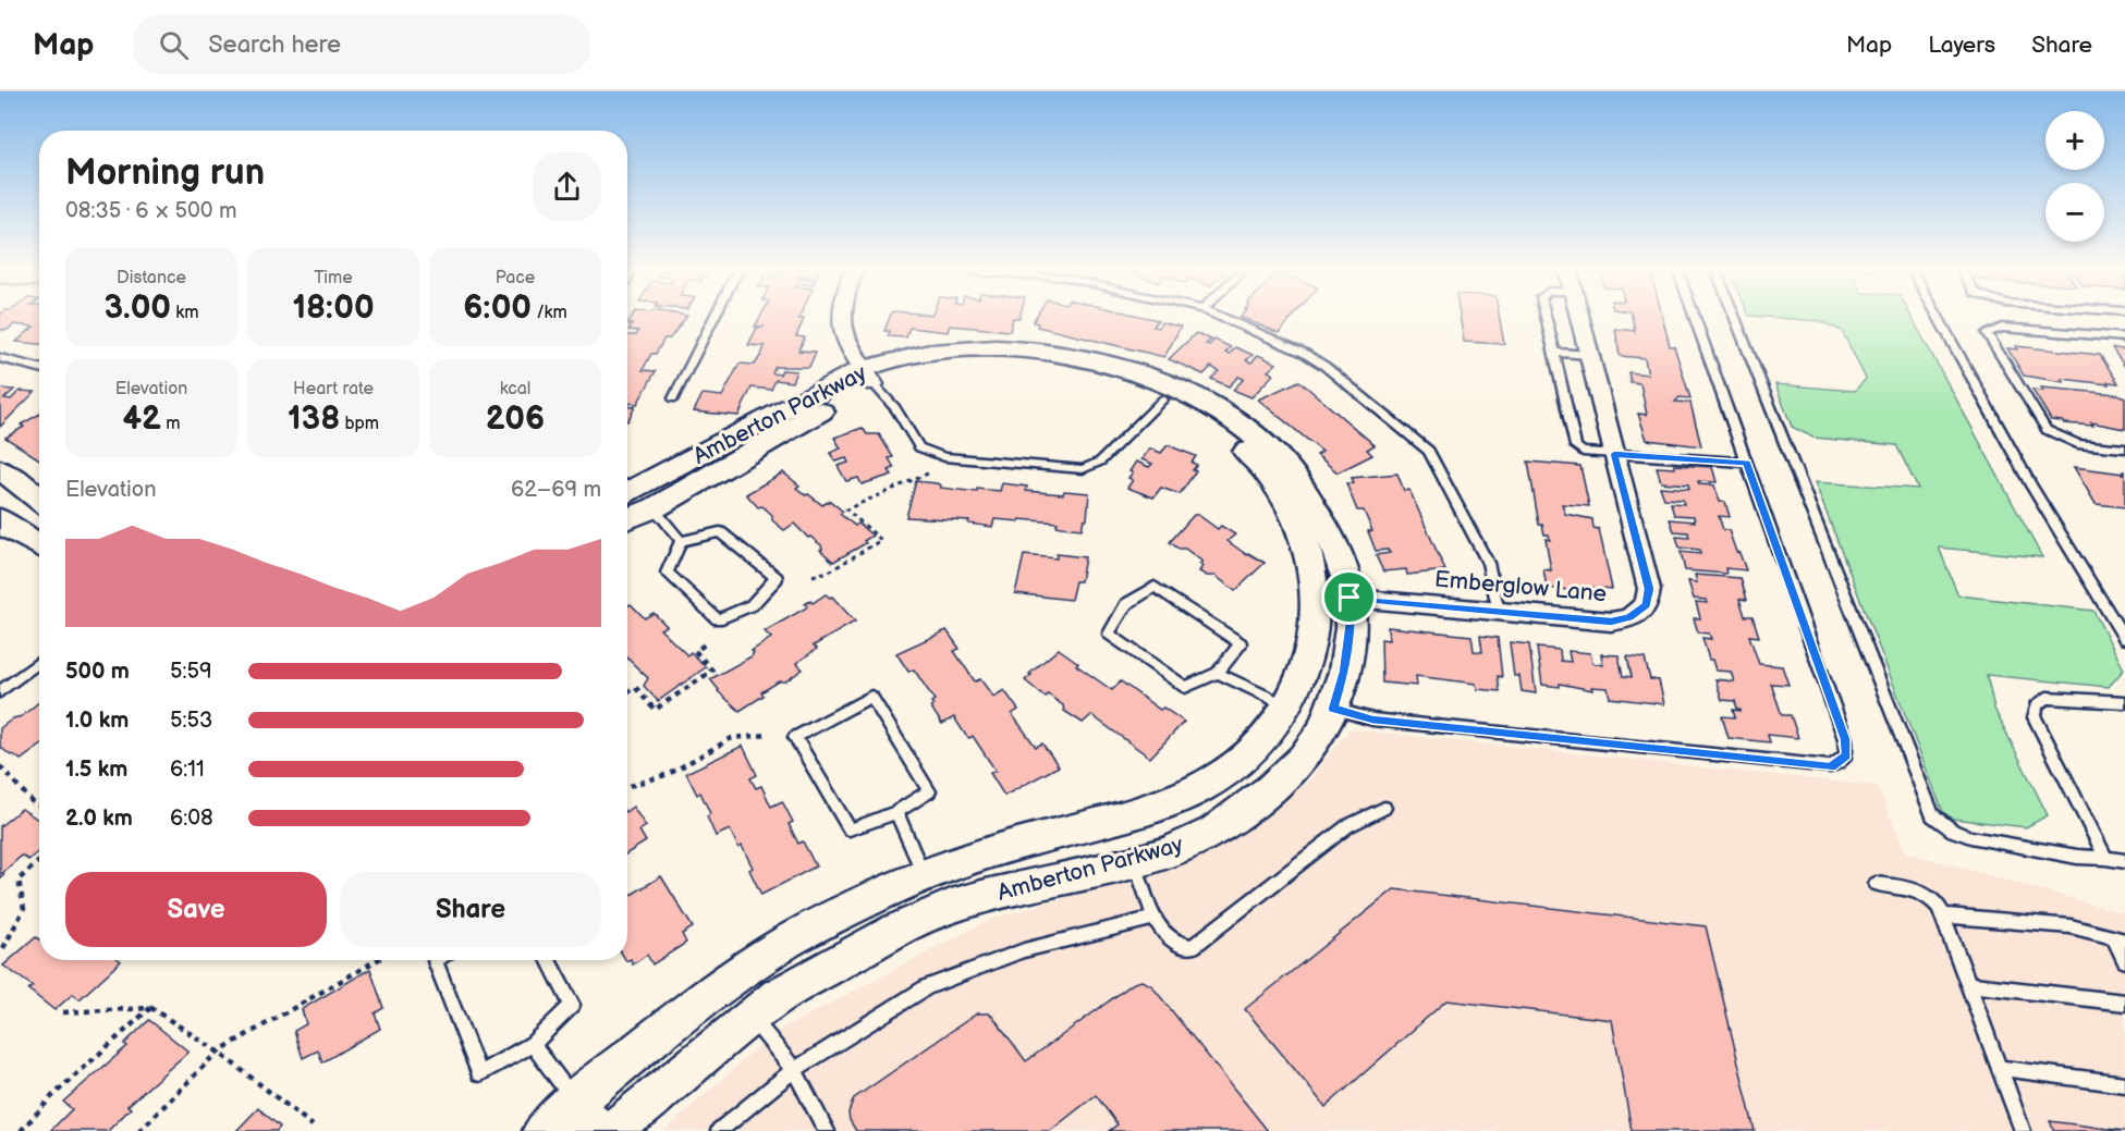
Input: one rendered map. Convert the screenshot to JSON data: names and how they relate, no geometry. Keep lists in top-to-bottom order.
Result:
{
  "streets": {
    "street": ["Amberton Parkway", "Emberglow Lane"]
  },
  "crossings": [
    ["Amberton Parkway", "Emberglow Lane"]
  ],
  "page": {
    "header": "Map",
    "search": "Search here",
    "nav": ["Map", "Layers", "Share"],
    "map_buttons": ["+", "−"],
    "heading": ["Morning run", "08:35 · 6 × 500 m"],
    "stats": [
      ["Distance", "3.00 km"],
      ["Time", "18:00"],
      ["Pace", "6:00 /km"],
      ["Elevation", "42 m"],
      ["Heart rate", "138 bpm"],
      ["kcal", "206"]
    ],
    "chart": ["Elevation", "62–69 m"],
    "list": [
      {
        "name": "500 m",
        "note": "5:59"
      },
      {
        "name": "1.0 km",
        "note": "5:53"
      },
      {
        "name": "1.5 km",
        "note": "6:11"
      },
      {
        "name": "2.0 km",
        "note": "6:08"
      }
    ],
    "buttons": ["Save", "Share"]
  }
}
